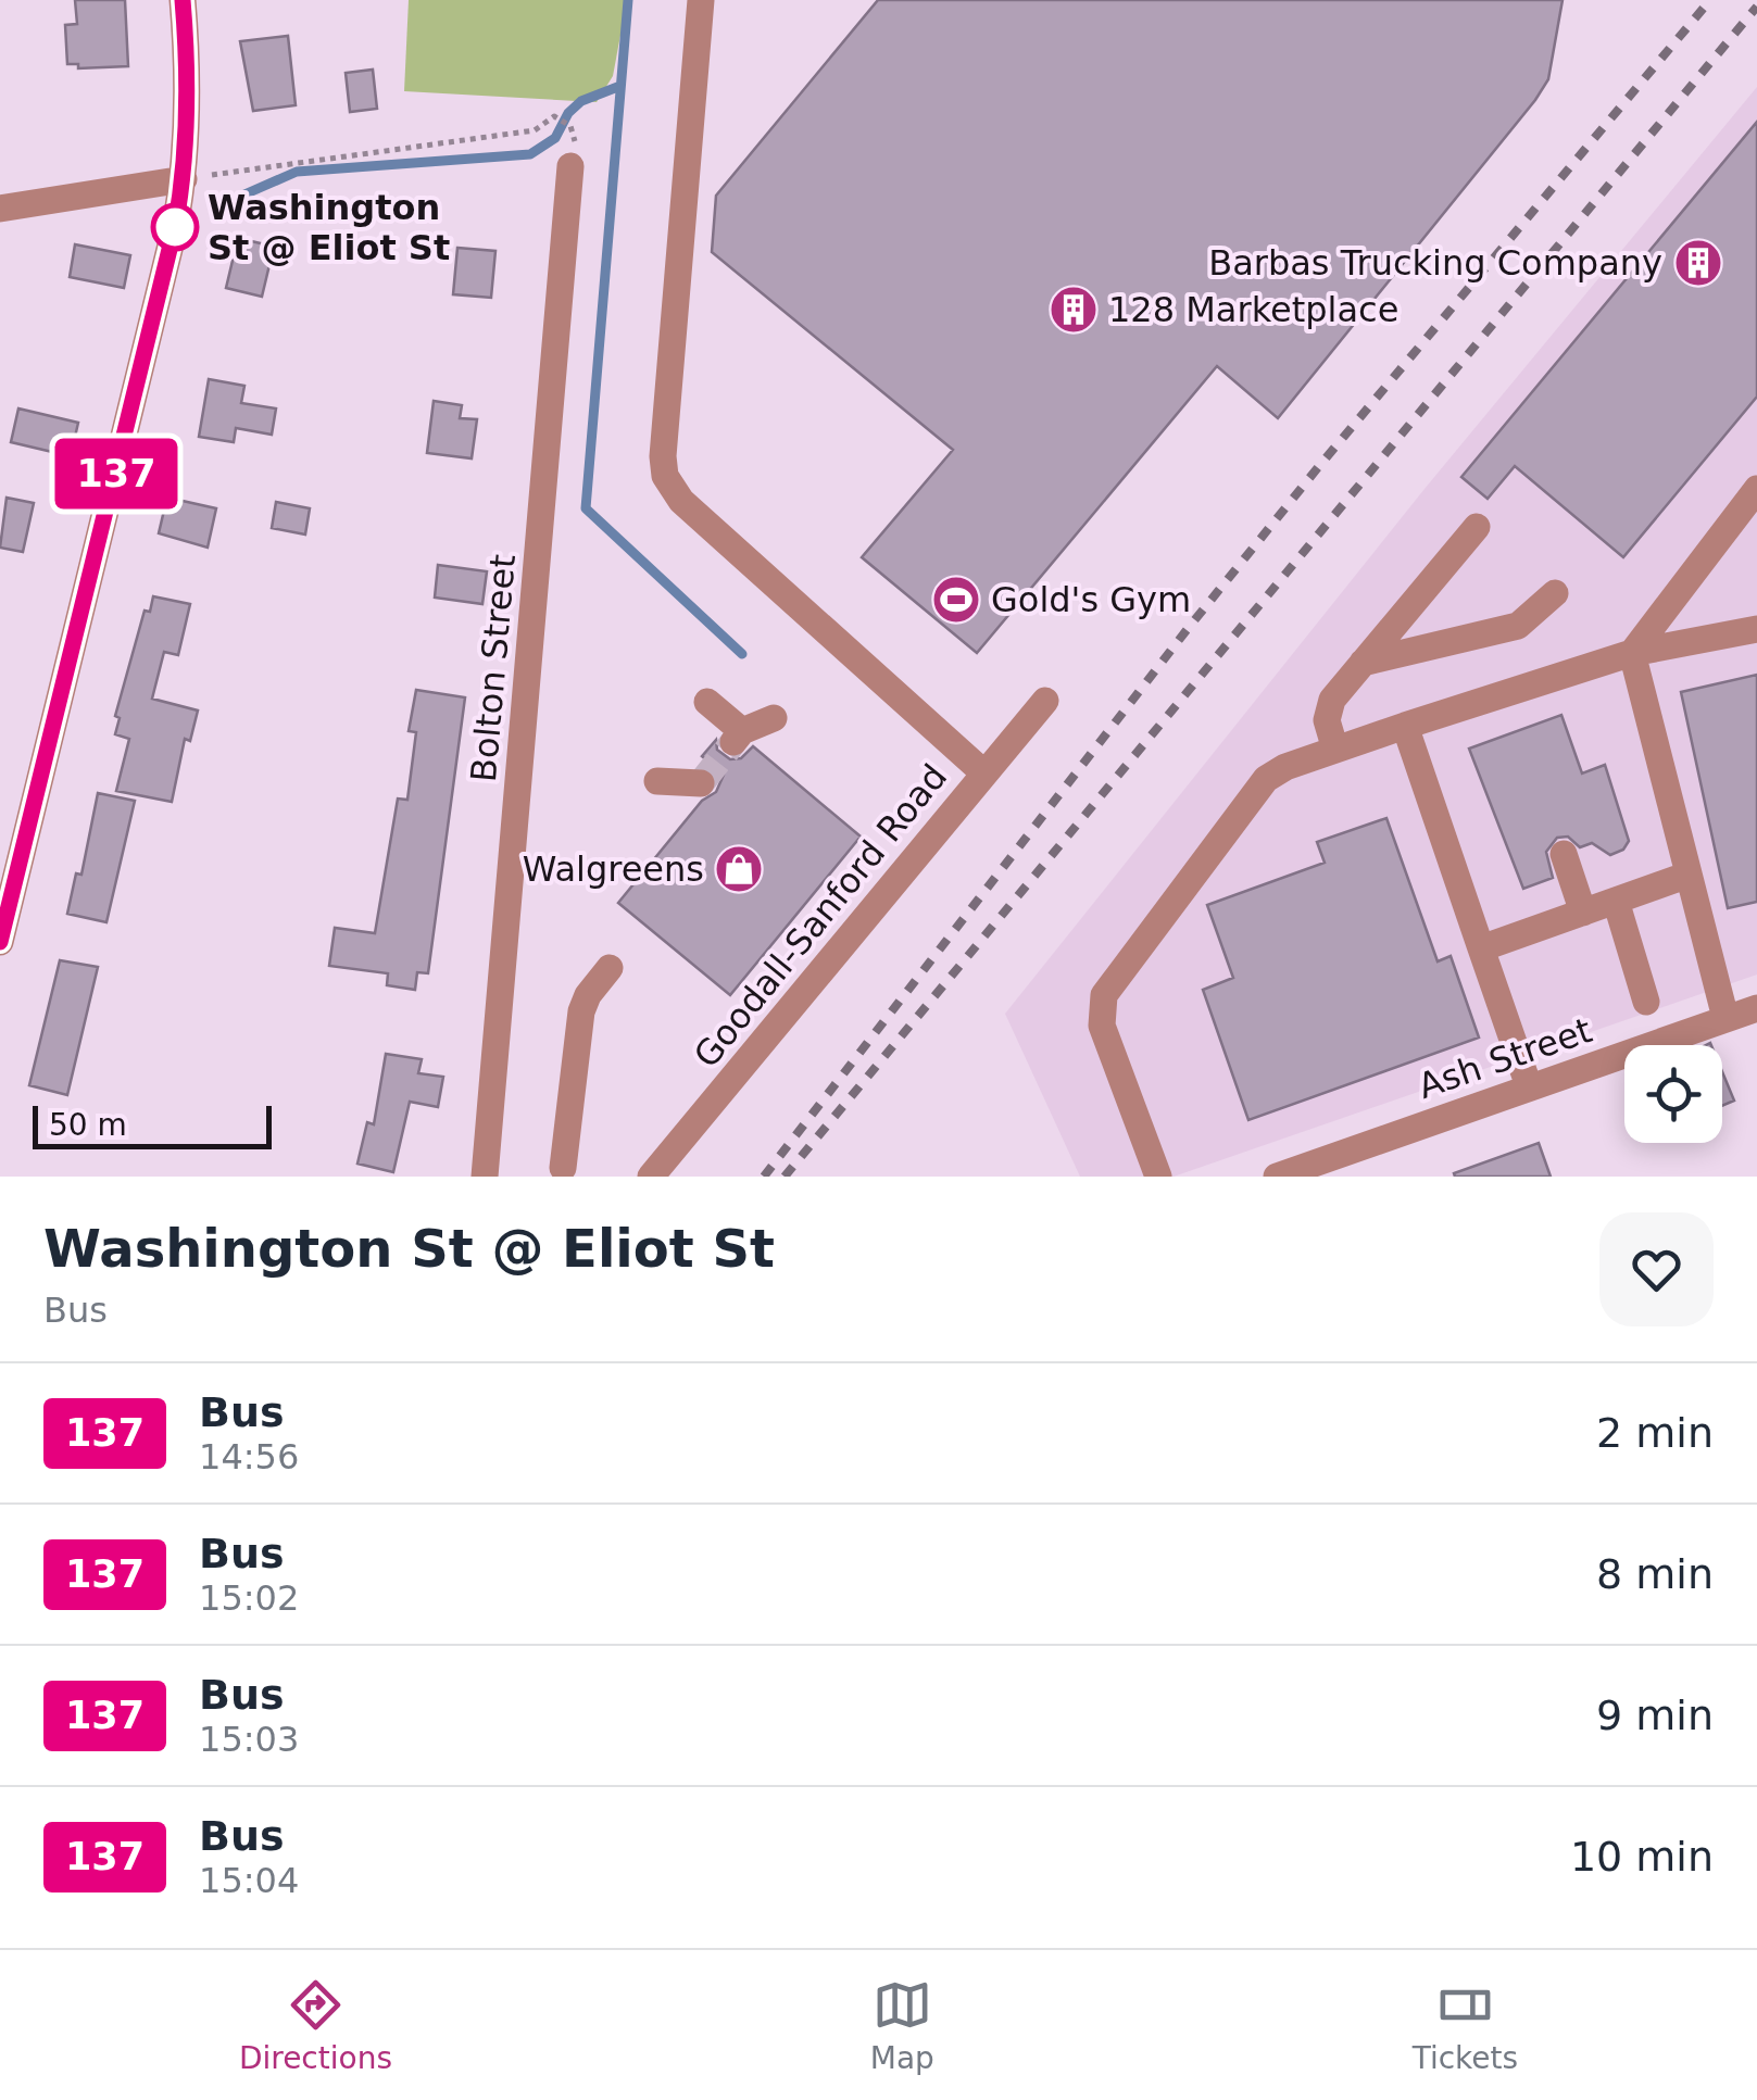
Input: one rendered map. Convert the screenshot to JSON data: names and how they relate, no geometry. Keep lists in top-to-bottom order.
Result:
{
  "streets": {
    "street": ["Bolton Street", "Goodall-Sanford Road", "Ash Street"]
  },
  "places": {
    "other": ["Washington St @ Eliot St"],
    "building": ["Barbas Trucking Company", "128 Marketplace"],
    "sports": ["Gold's Gym"],
    "shop": ["Walgreens"]
  },
  "lines": ["bus line 137"],
  "scale_bar": "50 m",
  "page": {
    "on_map": "137",
    "scale": "50 m",
    "heading": ["Washington St @ Eliot St", "Bus"],
    "list": [
      {
        "mark": "137",
        "name": "Bus",
        "note": "14:56",
        "value": "2 min"
      },
      {
        "mark": "137",
        "name": "Bus",
        "note": "15:02",
        "value": "8 min"
      },
      {
        "mark": "137",
        "name": "Bus",
        "note": "15:03",
        "value": "9 min"
      },
      {
        "mark": "137",
        "name": "Bus",
        "note": "15:04",
        "value": "10 min"
      }
    ],
    "tabs": ["Directions", "Map", "Tickets"]
  }
}
